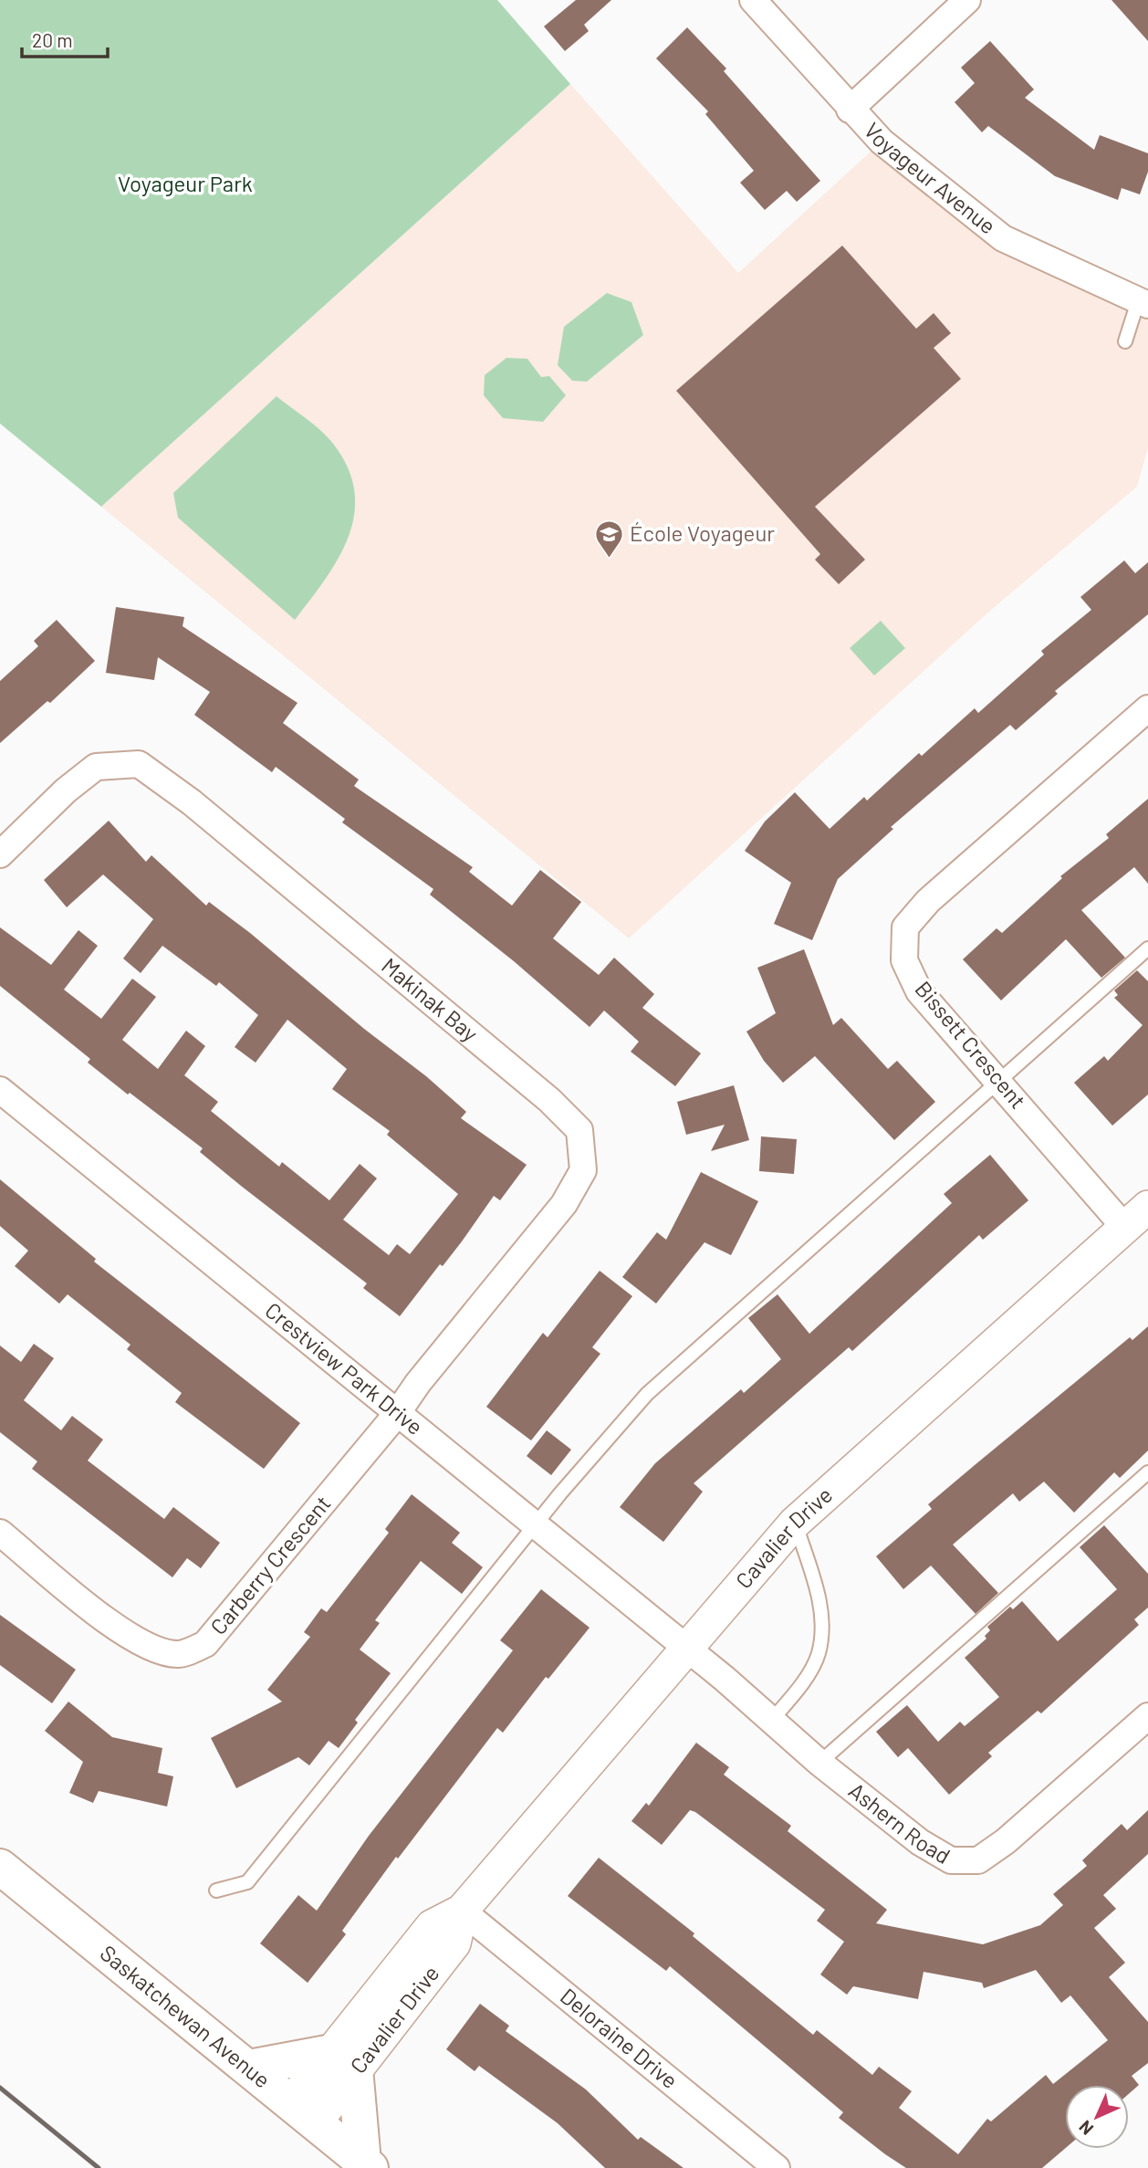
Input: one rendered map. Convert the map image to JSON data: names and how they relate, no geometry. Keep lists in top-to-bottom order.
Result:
{
  "streets": {
    "main road": ["Saskatchewan Avenue"],
    "street": [
      "Voyageur Avenue",
      "Makinak Bay",
      "Bissett Crescent",
      "Crestview Park Drive",
      "Cavalier Drive",
      "Carberry Crescent",
      "Ashern Road",
      "Deloraine Drive"
    ]
  },
  "crossings": [
    ["Makinak Bay", "Crestview Park Drive"],
    ["Makinak Bay", "Carberry Crescent"],
    ["Bissett Crescent", "Cavalier Drive"],
    ["Crestview Park Drive", "Cavalier Drive"],
    ["Crestview Park Drive", "Carberry Crescent"],
    ["Crestview Park Drive", "Ashern Road"],
    ["Cavalier Drive", "Ashern Road"],
    ["Cavalier Drive", "Saskatchewan Avenue"],
    ["Cavalier Drive", "Deloraine Drive"]
  ],
  "parks": ["Voyageur Park"],
  "places": {
    "school or university": ["École Voyageur"]
  },
  "scale_bar": "20 m",
  "north": "bottom left"
}
